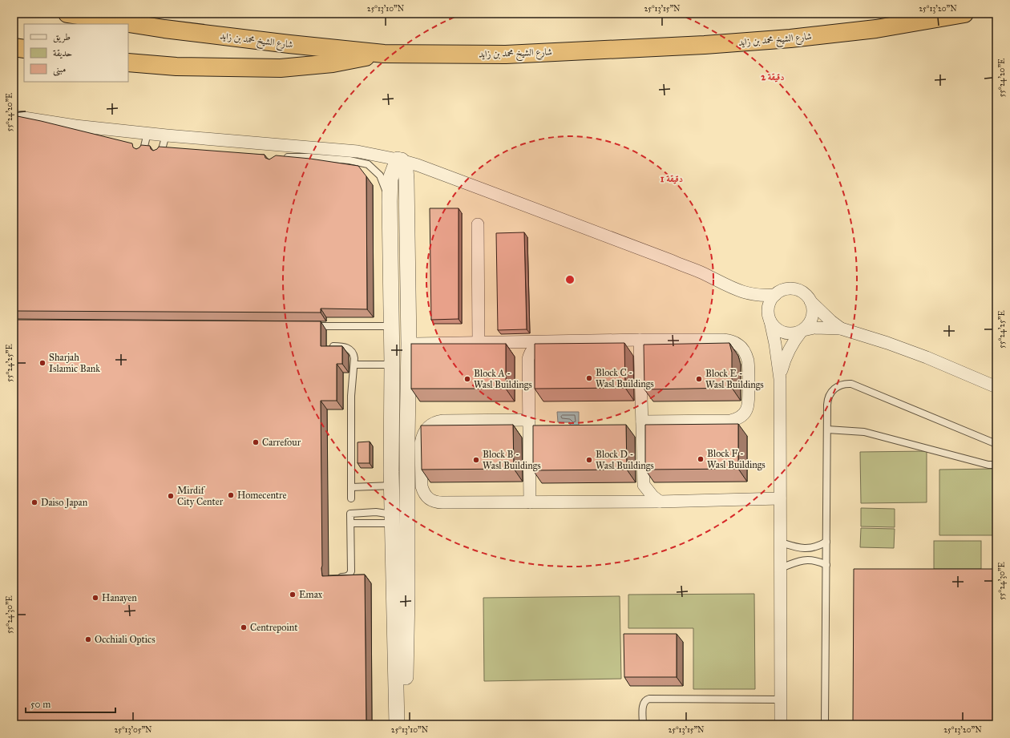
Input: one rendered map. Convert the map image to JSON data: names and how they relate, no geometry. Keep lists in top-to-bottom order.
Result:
{
  "streets": {
    "highway": ["شارع الشيخ محمد بن زايد"]
  },
  "places": [
    "Sharjah Islamic Bank",
    "Block C - Wasl Buildings",
    "Block A - Wasl Buildings",
    "Block E - Wasl Buildings",
    "Carrefour",
    "Block F - Wasl Buildings",
    "Block B - Wasl Buildings",
    "Block D - Wasl Buildings",
    "Homecentre",
    "Mirdif City Center",
    "Daiso Japan",
    "Emax",
    "Hanayen",
    "Centrepoint",
    "Occhiali Optics"
  ],
  "legend": ["طريق", "حديقة", "مبنى"],
  "scale_bar": "50 m",
  "coordinates": [
    "25°13'10\"N",
    "25°13'15\"N",
    "25°13'20\"N",
    "55°24'20\"E",
    "55°24'25\"E",
    "55°24'30\"E",
    "25°13'05\"N"
  ],
  "rings": ["2 دقيقة", "1 دقيقة"]
}
